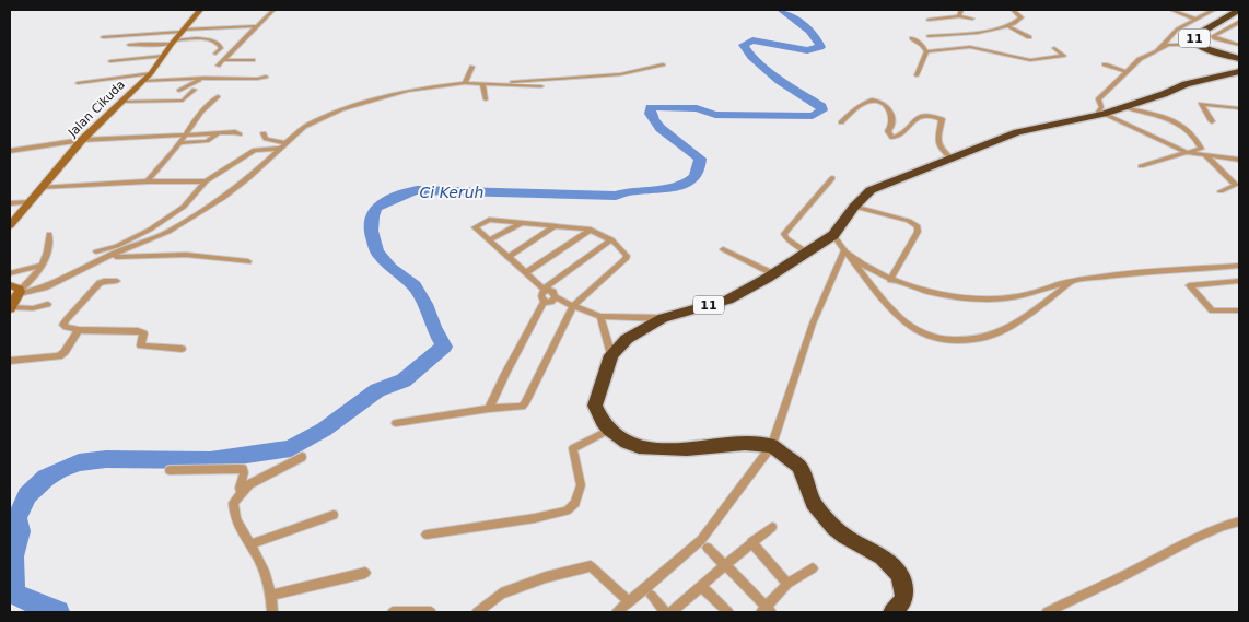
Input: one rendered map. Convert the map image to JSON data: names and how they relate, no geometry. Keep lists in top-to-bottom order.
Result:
{
  "streets": {
    "highway": ["11"],
    "street": ["Jalan Cikuda"]
  },
  "water": ["Ci Keruh"]
}
